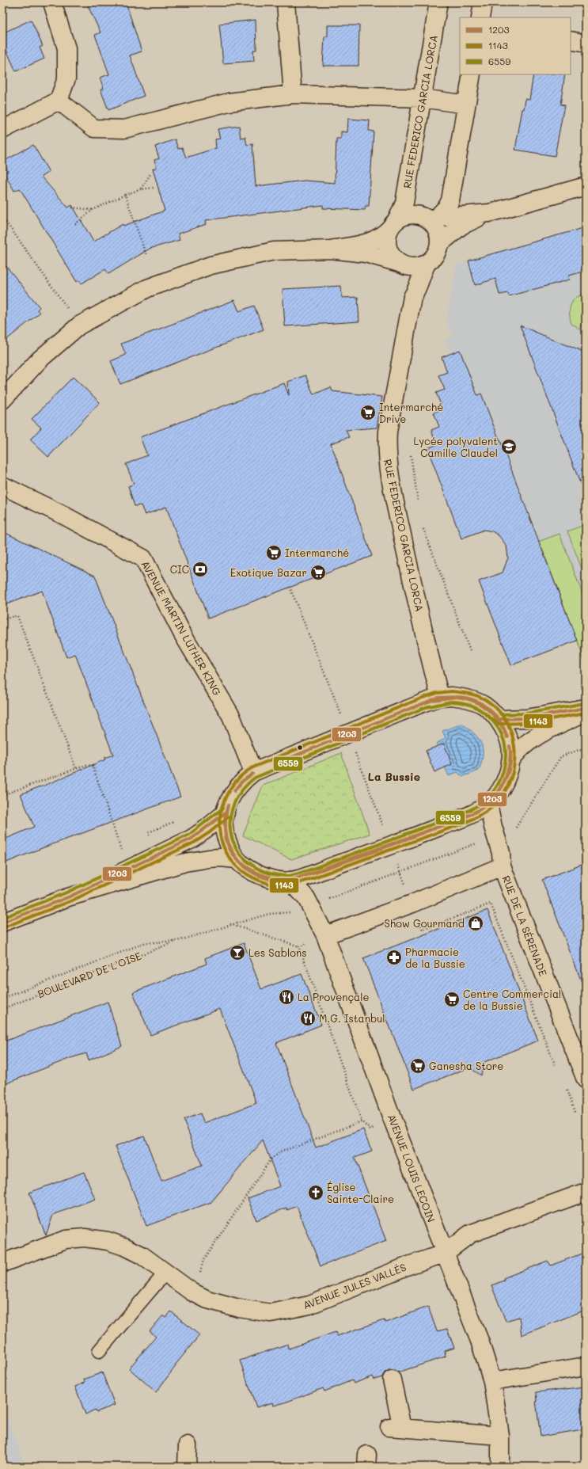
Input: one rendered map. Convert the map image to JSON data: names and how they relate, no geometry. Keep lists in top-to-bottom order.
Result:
{
  "streets": {
    "street": [
      "RUE FEDERICO GARCIA LORCA",
      "AVENUE MARTIN LUTHER KING",
      "RUE DE LA SÉRENADE",
      "AVENUE LOUIS LECOIN",
      "AVENUE JULES VALLÉS"
    ],
    "path": ["BOULEVARD DE L'OISE"]
  },
  "crossings": [
    ["AVENUE LOUIS LECOIN", "AVENUE JULES VALLÉS"]
  ],
  "districts": ["La Bussie"],
  "places": {
    "supermarket": [
      "Intermarché Drive",
      "Intermarché",
      "Exotique Bazar",
      "Centre Commercial de la Bussie",
      "Ganesha Store"
    ],
    "school or university": ["Lycée polyvalent Camille Claudel"],
    "bank": ["CIC"],
    "shop": ["Show Gourmand"],
    "bar": ["Les Sablons"],
    "pharmacy": ["Pharmacie de la Bussie"],
    "restaurant": ["La Provençale", "M.G. Istanbul"],
    "church": ["Église Sainte-Claire"]
  },
  "lines": ["transit line 1143", "transit line 1203", "transit line 6559"],
  "legend": ["1203", "1143", "6559"]
}
